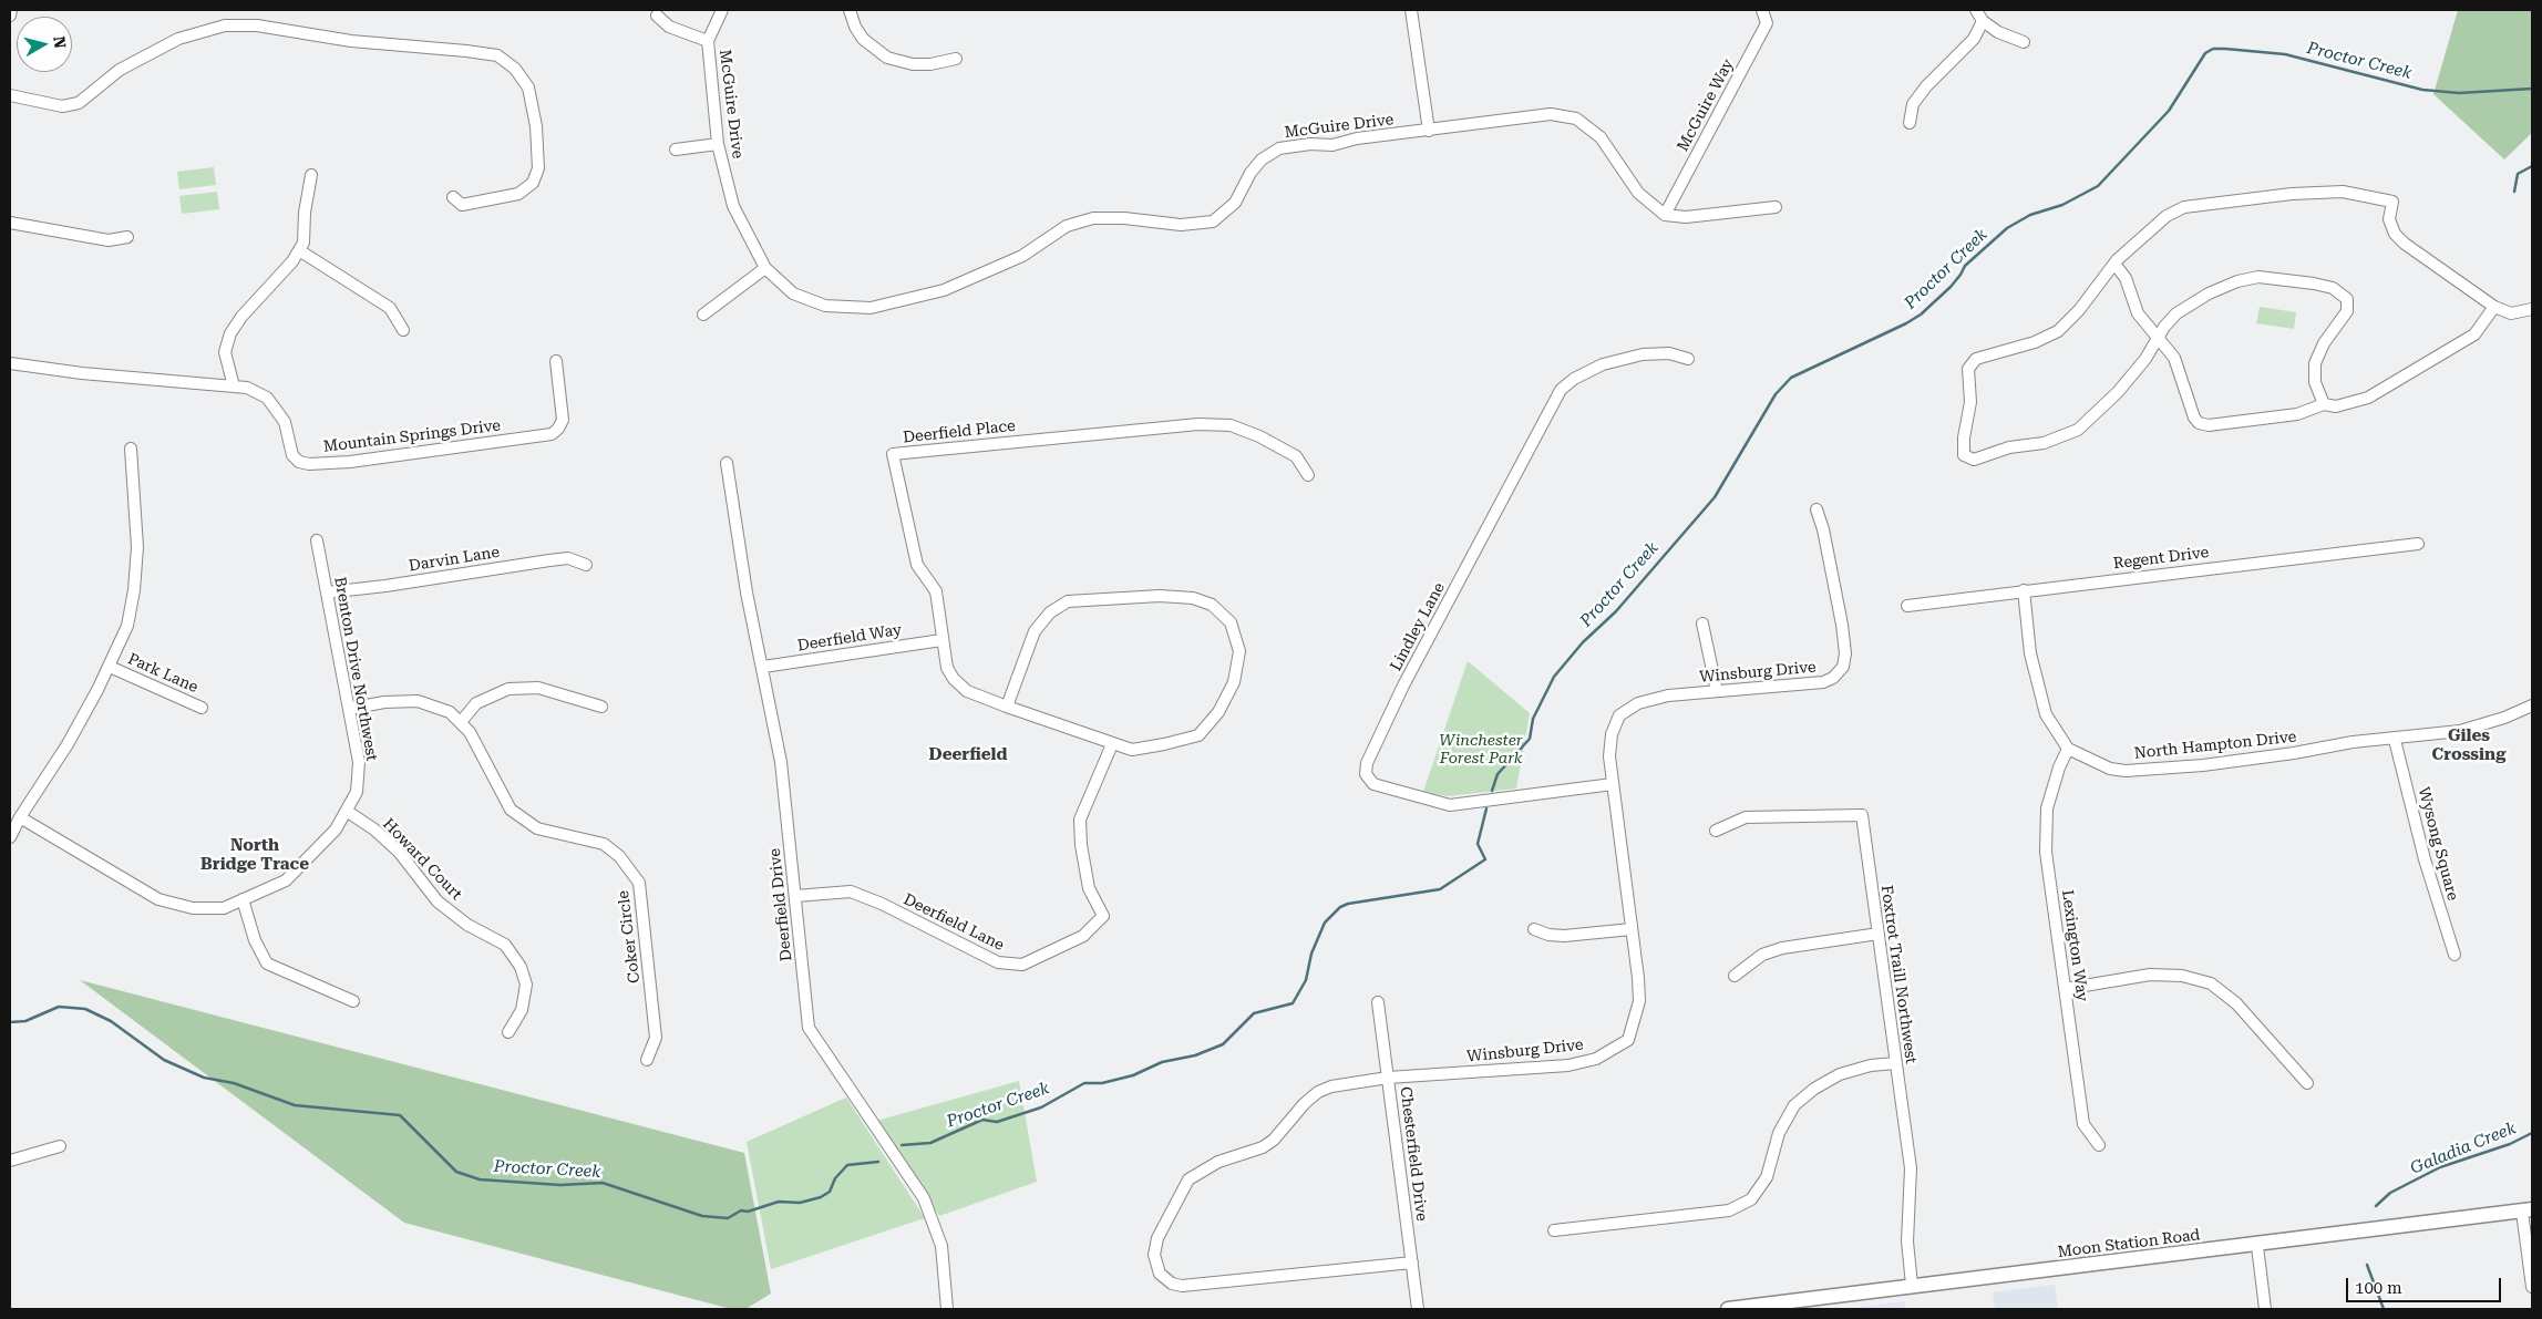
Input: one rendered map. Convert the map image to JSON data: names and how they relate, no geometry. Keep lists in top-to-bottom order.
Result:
{
  "streets": {
    "street": [
      "McGuire Drive",
      "McGuire Way",
      "Deerfield Place",
      "Mountain Springs Drive",
      "Regent Drive",
      "Darvin Lane",
      "Lindley Lane",
      "Deerfield Way",
      "Brenton Drive Northwest",
      "Winsburg Drive",
      "Park Lane",
      "North Hampton Drive",
      "Wysong Square",
      "Howard Court",
      "Deerfield Drive",
      "Deerfield Lane",
      "Coker Circle",
      "Lexington Way",
      "Foxtrot Traill Northwest",
      "Chesterfield Drive",
      "Moon Station Road"
    ]
  },
  "crossings": [
    ["McGuire Drive", "McGuire Way"],
    ["Deerfield Place", "Deerfield Way"],
    ["Deerfield Place", "Deerfield Lane"],
    ["Regent Drive", "North Hampton Drive"],
    ["Darvin Lane", "Brenton Drive Northwest"],
    ["Lindley Lane", "Winsburg Drive"],
    ["Deerfield Way", "Deerfield Drive"],
    ["Brenton Drive Northwest", "Howard Court"],
    ["Brenton Drive Northwest", "Coker Circle"],
    ["Winsburg Drive", "Chesterfield Drive"],
    ["North Hampton Drive", "Wysong Square"],
    ["North Hampton Drive", "Lexington Way"],
    ["Deerfield Drive", "Deerfield Lane"],
    ["Foxtrot Traill Northwest", "Moon Station Road"]
  ],
  "districts": ["Giles Crossing", "Deerfield", "North Bridge Trace"],
  "water": ["Proctor Creek", "Galadia Creek"],
  "parks": ["Winchester Forest Park"],
  "scale_bar": "100 m",
  "north": "right"
}
